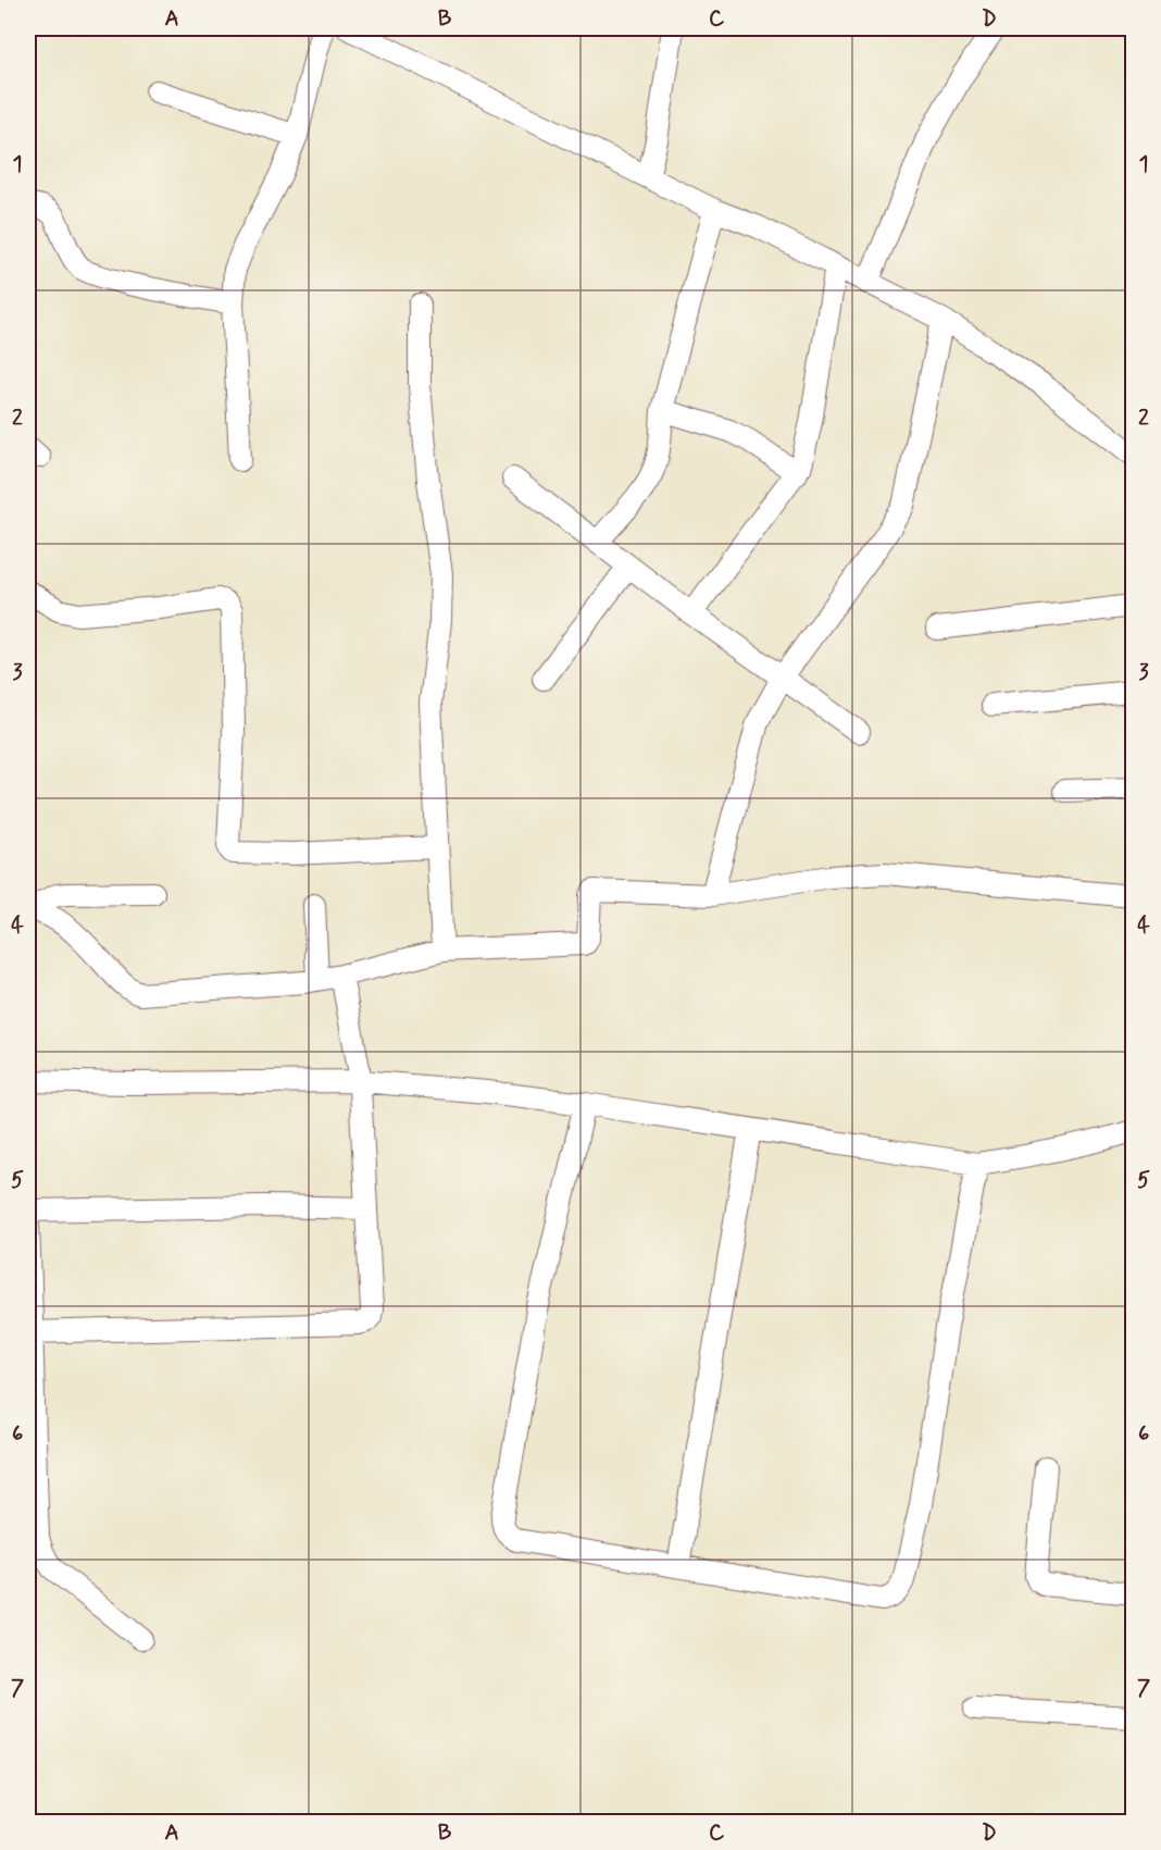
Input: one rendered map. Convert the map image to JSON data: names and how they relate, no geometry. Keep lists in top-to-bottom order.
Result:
{
  "grid": {
    "columns": [
      "A",
      "B",
      "C",
      "D"
    ],
    "rows": [
      "1",
      "2",
      "3",
      "4",
      "5",
      "6",
      "7"
    ]
  }
}
